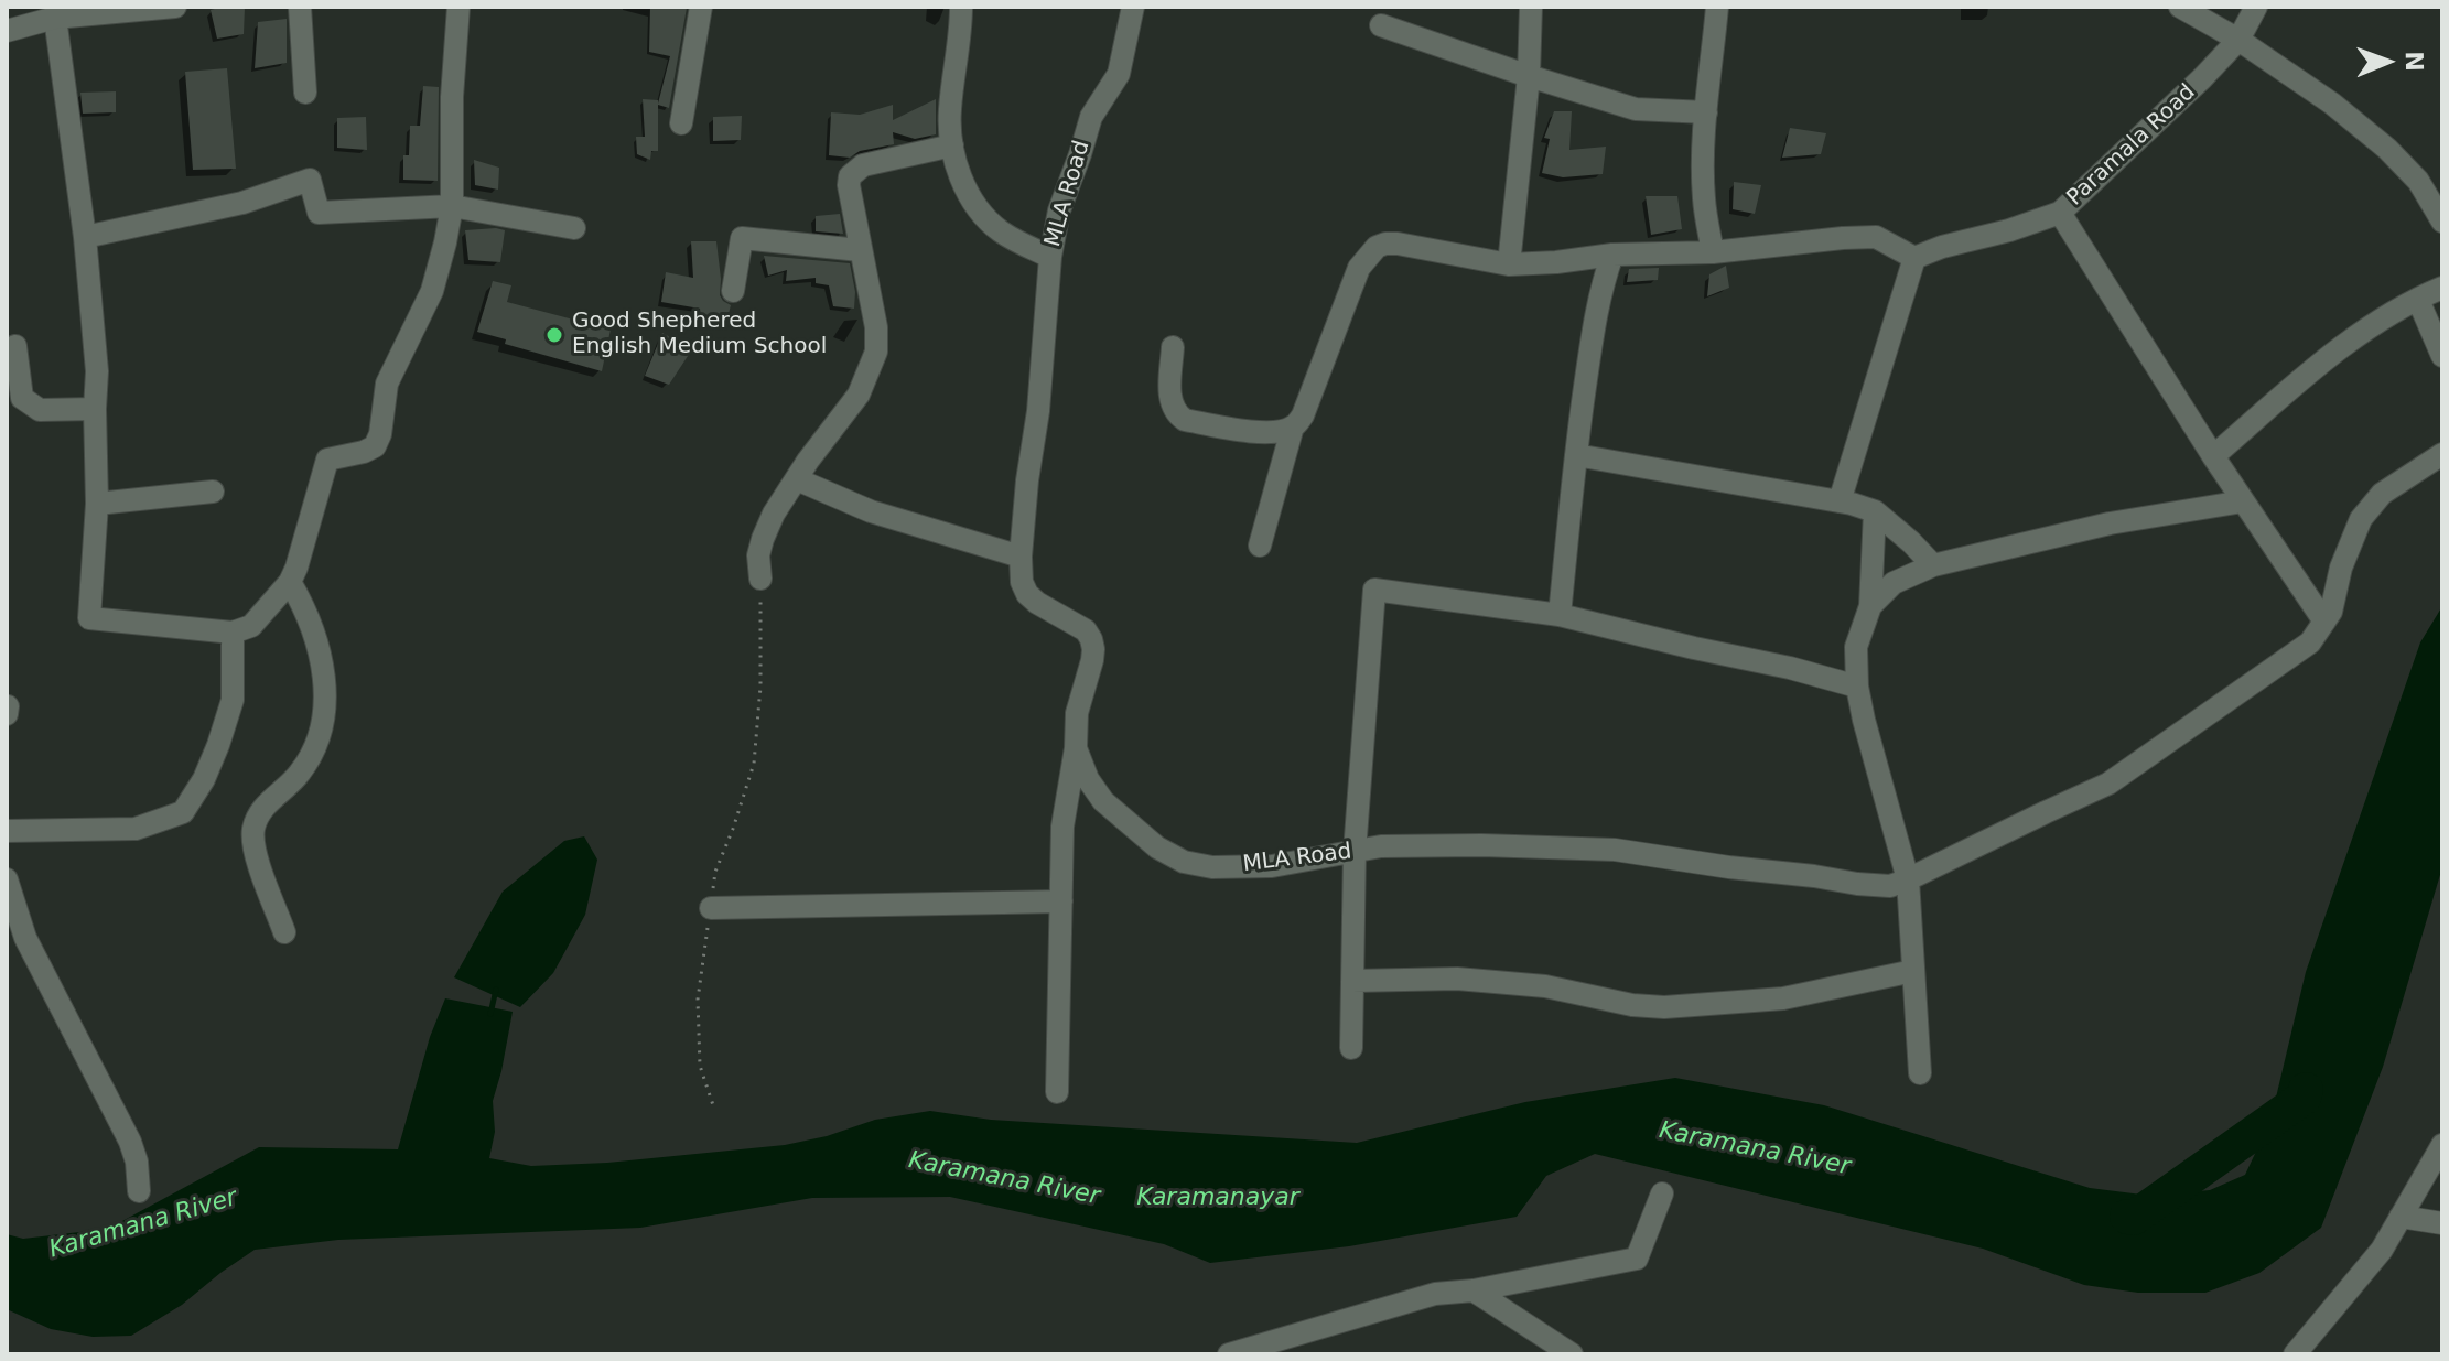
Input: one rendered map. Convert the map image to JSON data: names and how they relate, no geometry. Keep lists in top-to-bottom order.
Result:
{
  "streets": {
    "street": ["Paramala Road", "MLA Road"]
  },
  "water": ["Karamana River", "Karamanayar"],
  "places": ["Good Shephered English Medium School"],
  "north": "right"
}
